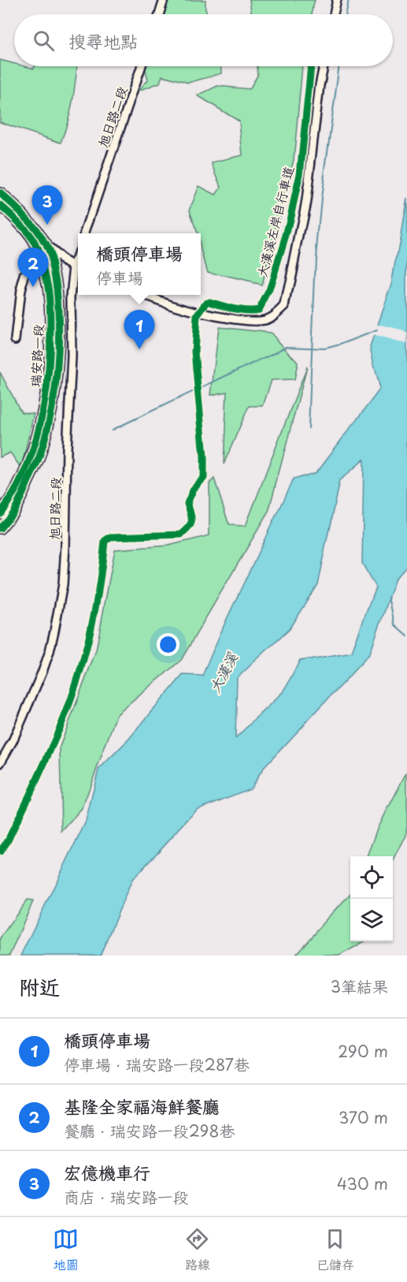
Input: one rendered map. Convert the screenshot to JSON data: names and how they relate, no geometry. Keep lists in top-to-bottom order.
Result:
{
  "streets": {
    "main road": ["瑞安路一段"],
    "street": ["旭日路二段"],
    "cycle path": ["大漢溪左岸自行車道"]
  },
  "water": ["大漢溪"],
  "page": {
    "search": "搜尋地點",
    "pins": ["3", "2", "1"],
    "popup": ["橋頭停車場", "停車場"],
    "heading": ["附近", "3筆結果"],
    "list": [
      {
        "mark": "1",
        "name": "橋頭停車場",
        "note": "停車場 · 瑞安路一段287巷",
        "value": "290 m"
      },
      {
        "mark": "2",
        "name": "基隆全家福海鮮餐廳",
        "note": "餐廳 · 瑞安路一段298巷",
        "value": "370 m"
      },
      {
        "mark": "3",
        "name": "宏億機車行",
        "note": "商店 · 瑞安路一段",
        "value": "430 m"
      }
    ],
    "nav": ["地圖", "路線", "已儲存"]
  }
}
